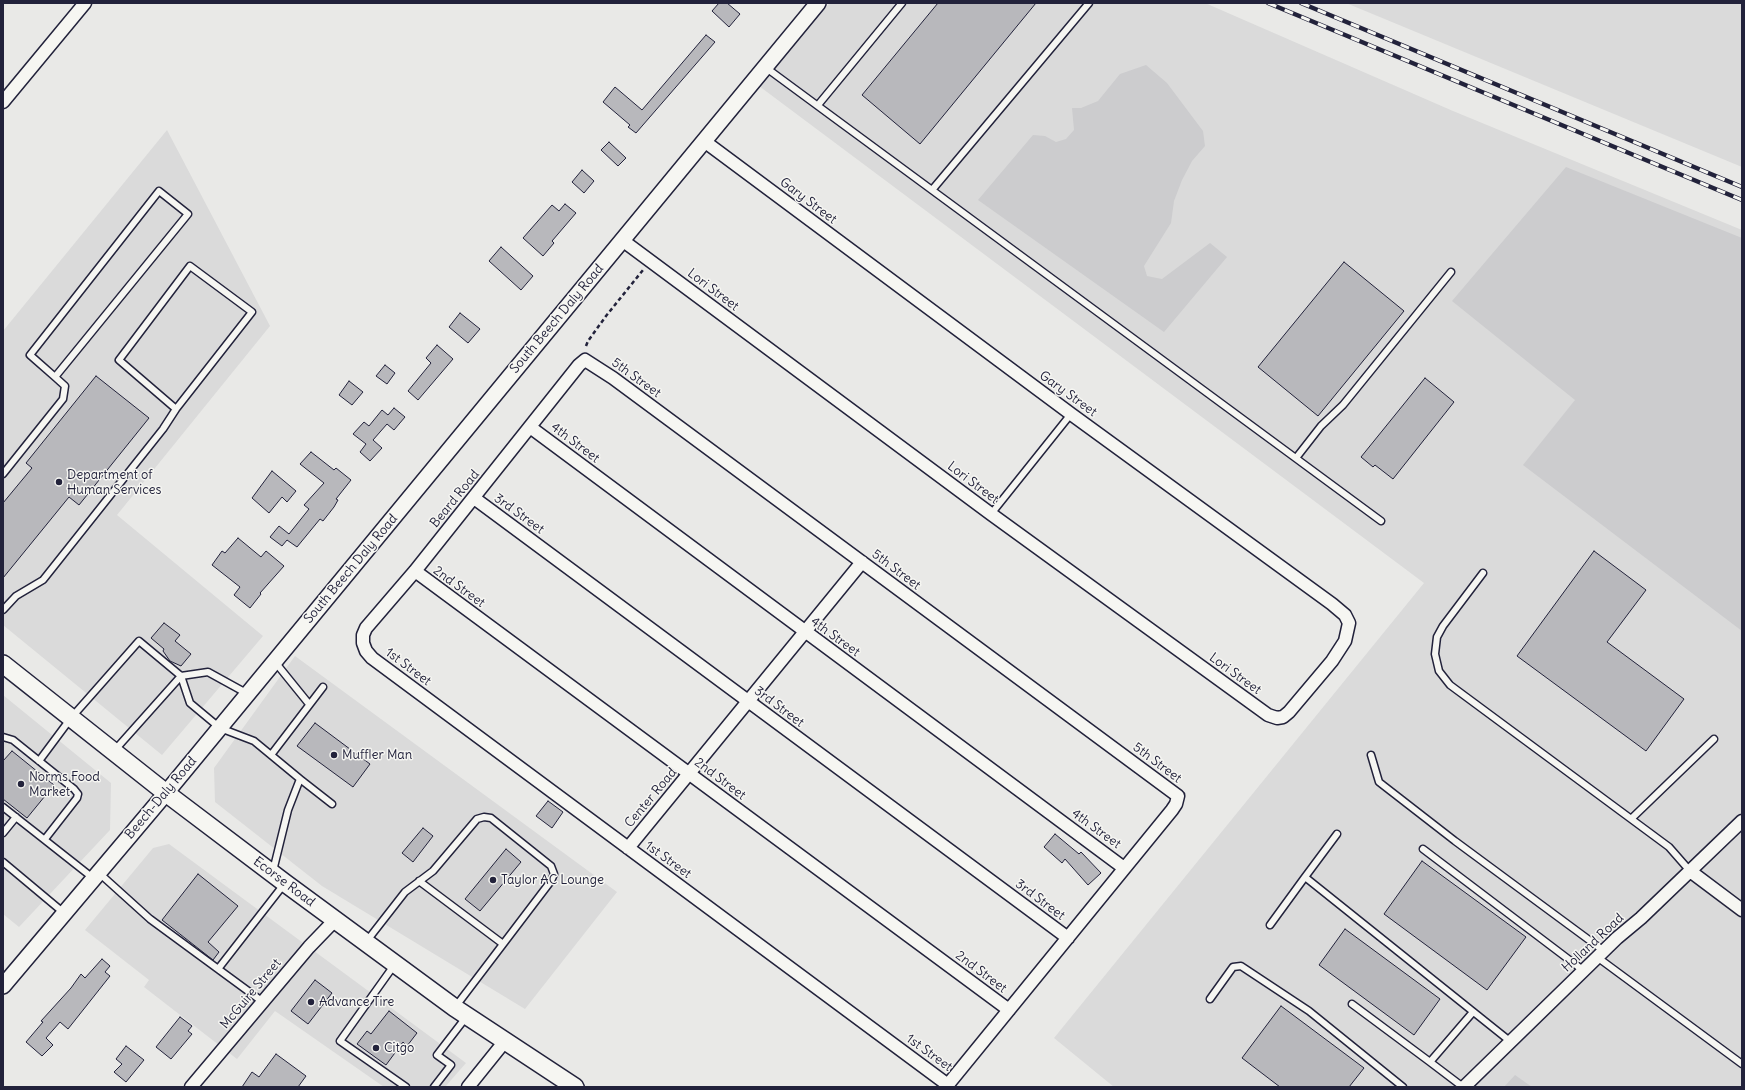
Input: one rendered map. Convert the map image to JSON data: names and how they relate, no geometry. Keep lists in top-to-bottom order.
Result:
{
  "streets": {
    "main road": ["Ecorse Road"],
    "street": [
      "Gary Street",
      "Lori Street",
      "South Beech Daly Road",
      "5th Street",
      "4th Street",
      "Beard Road",
      "3rd Street",
      "2nd Street",
      "1st Street",
      "Beech-Daly Road",
      "Center Road",
      "Holland Road",
      "McGuire Street"
    ]
  },
  "crossings": [
    ["Gary Street", "Lori Street"],
    ["Gary Street", "South Beech Daly Road"],
    ["Lori Street", "South Beech Daly Road"],
    ["South Beech Daly Road", "Beech-Daly Road"],
    ["5th Street", "4th Street"],
    ["5th Street", "Beard Road"],
    ["5th Street", "Center Road"],
    ["4th Street", "Beard Road"],
    ["4th Street", "Center Road"],
    ["Beard Road", "3rd Street"],
    ["Beard Road", "2nd Street"],
    ["Beard Road", "1st Street"],
    ["3rd Street", "Center Road"],
    ["2nd Street", "Center Road"],
    ["1st Street", "Center Road"],
    ["Beech-Daly Road", "Ecorse Road"],
    ["Ecorse Road", "McGuire Street"]
  ],
  "places": [
    "Department of Human Services",
    "Muffler Man",
    "Norms Food Market",
    "Taylor AC Lounge",
    "Advance Tire",
    "Citgo"
  ]
}
